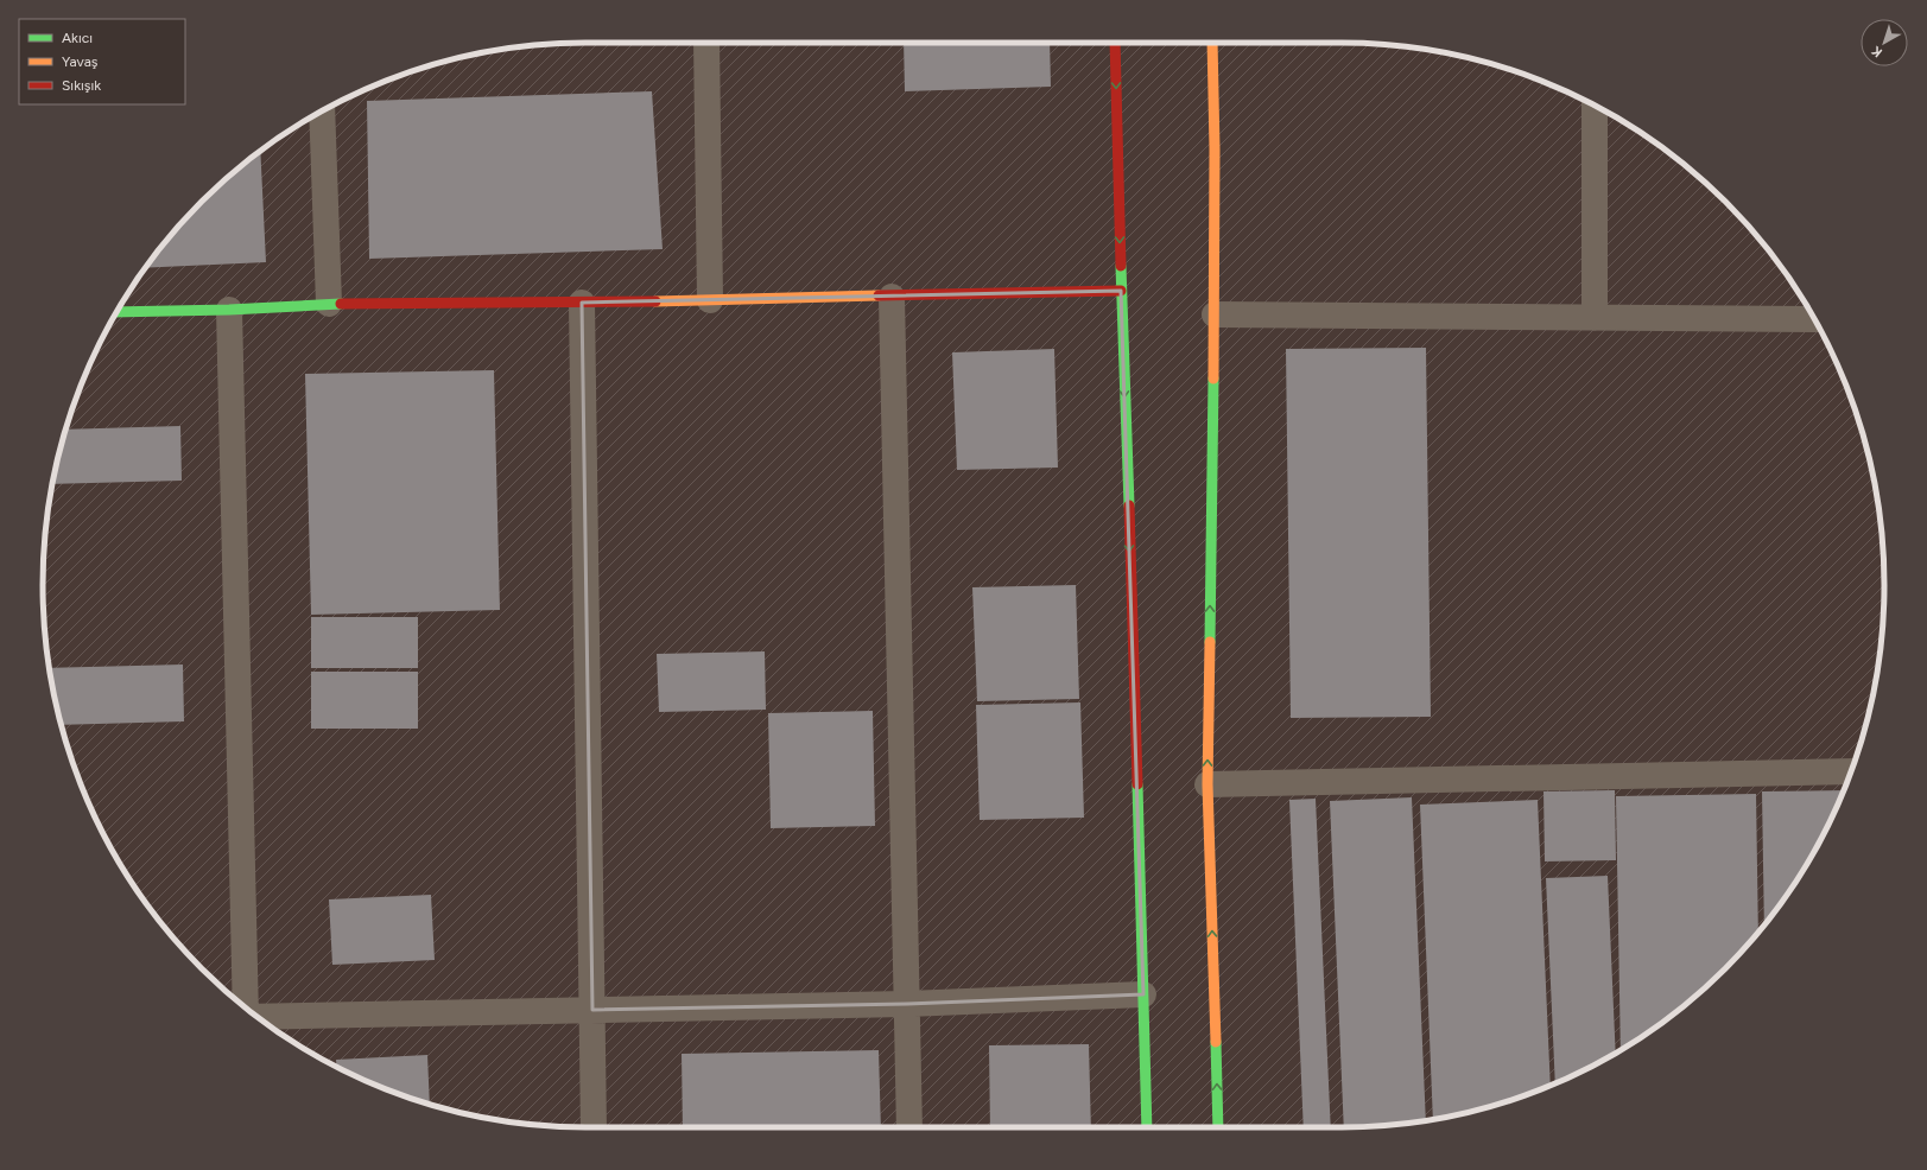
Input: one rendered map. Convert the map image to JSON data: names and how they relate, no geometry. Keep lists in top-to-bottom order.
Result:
{
  "legend": ["Akıcı", "Yavaş", "Sıkışık"],
  "north": "bottom left"
}
